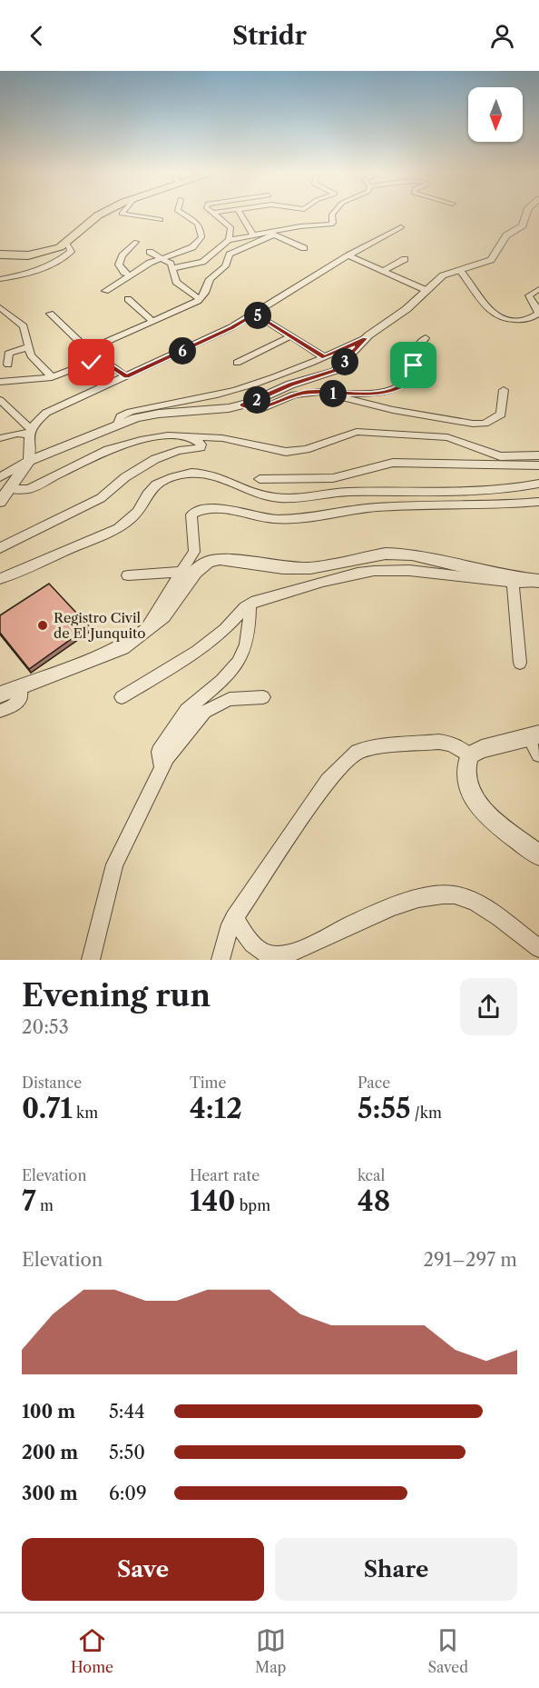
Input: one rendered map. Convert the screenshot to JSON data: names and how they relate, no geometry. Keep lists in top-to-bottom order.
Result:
{
  "places": ["Registro Civil de El Junquito"],
  "north": "bottom",
  "page": {
    "header": "Stridr",
    "pins": [
      "5",
      "6",
      "3",
      "1",
      "2"
    ],
    "heading": ["Evening run", "20:53"],
    "stats": [
      ["Distance", "0.71 km"],
      ["Time", "4:12"],
      ["Pace", "5:55 /km"],
      ["Elevation", "7 m"],
      ["Heart rate", "140 bpm"],
      ["kcal", "48"]
    ],
    "chart": ["Elevation", "291–297 m"],
    "list": [
      {
        "name": "100 m",
        "note": "5:44"
      },
      {
        "name": "200 m",
        "note": "5:50"
      },
      {
        "name": "300 m",
        "note": "6:09"
      }
    ],
    "buttons": ["Save", "Share"],
    "tabs": ["Home", "Map", "Saved"]
  }
}
